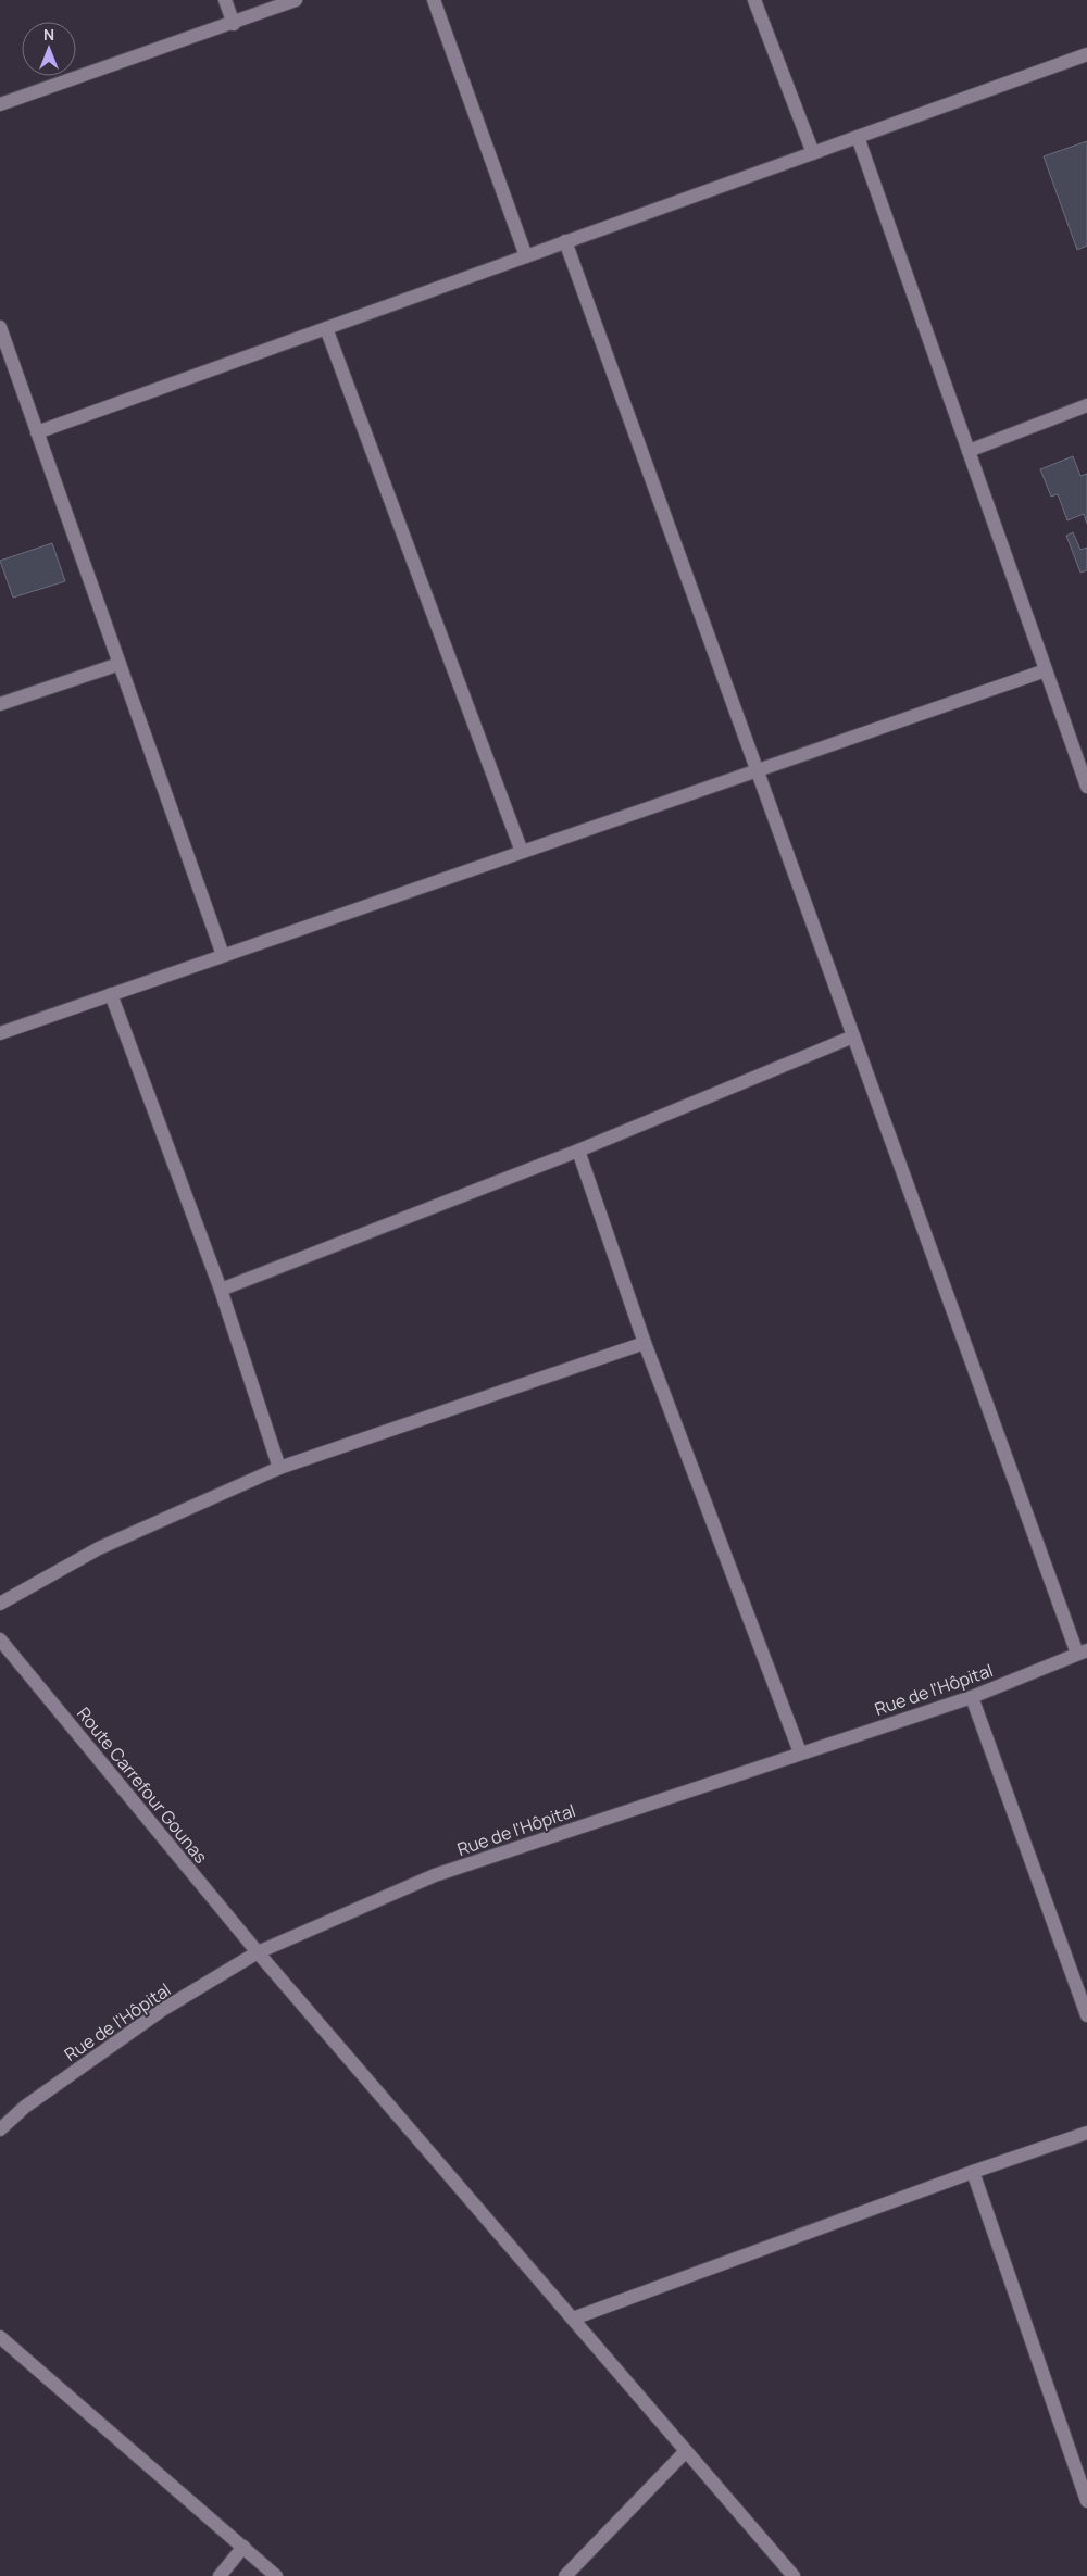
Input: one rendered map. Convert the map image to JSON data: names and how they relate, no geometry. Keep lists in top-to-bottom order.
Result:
{
  "streets": {
    "street": ["Rue de l'Hôpital", "Route Carrefour Gounas"]
  },
  "crossings": [
    ["Rue de l'Hôpital", "Route Carrefour Gounas"]
  ],
  "north": "top"
}
